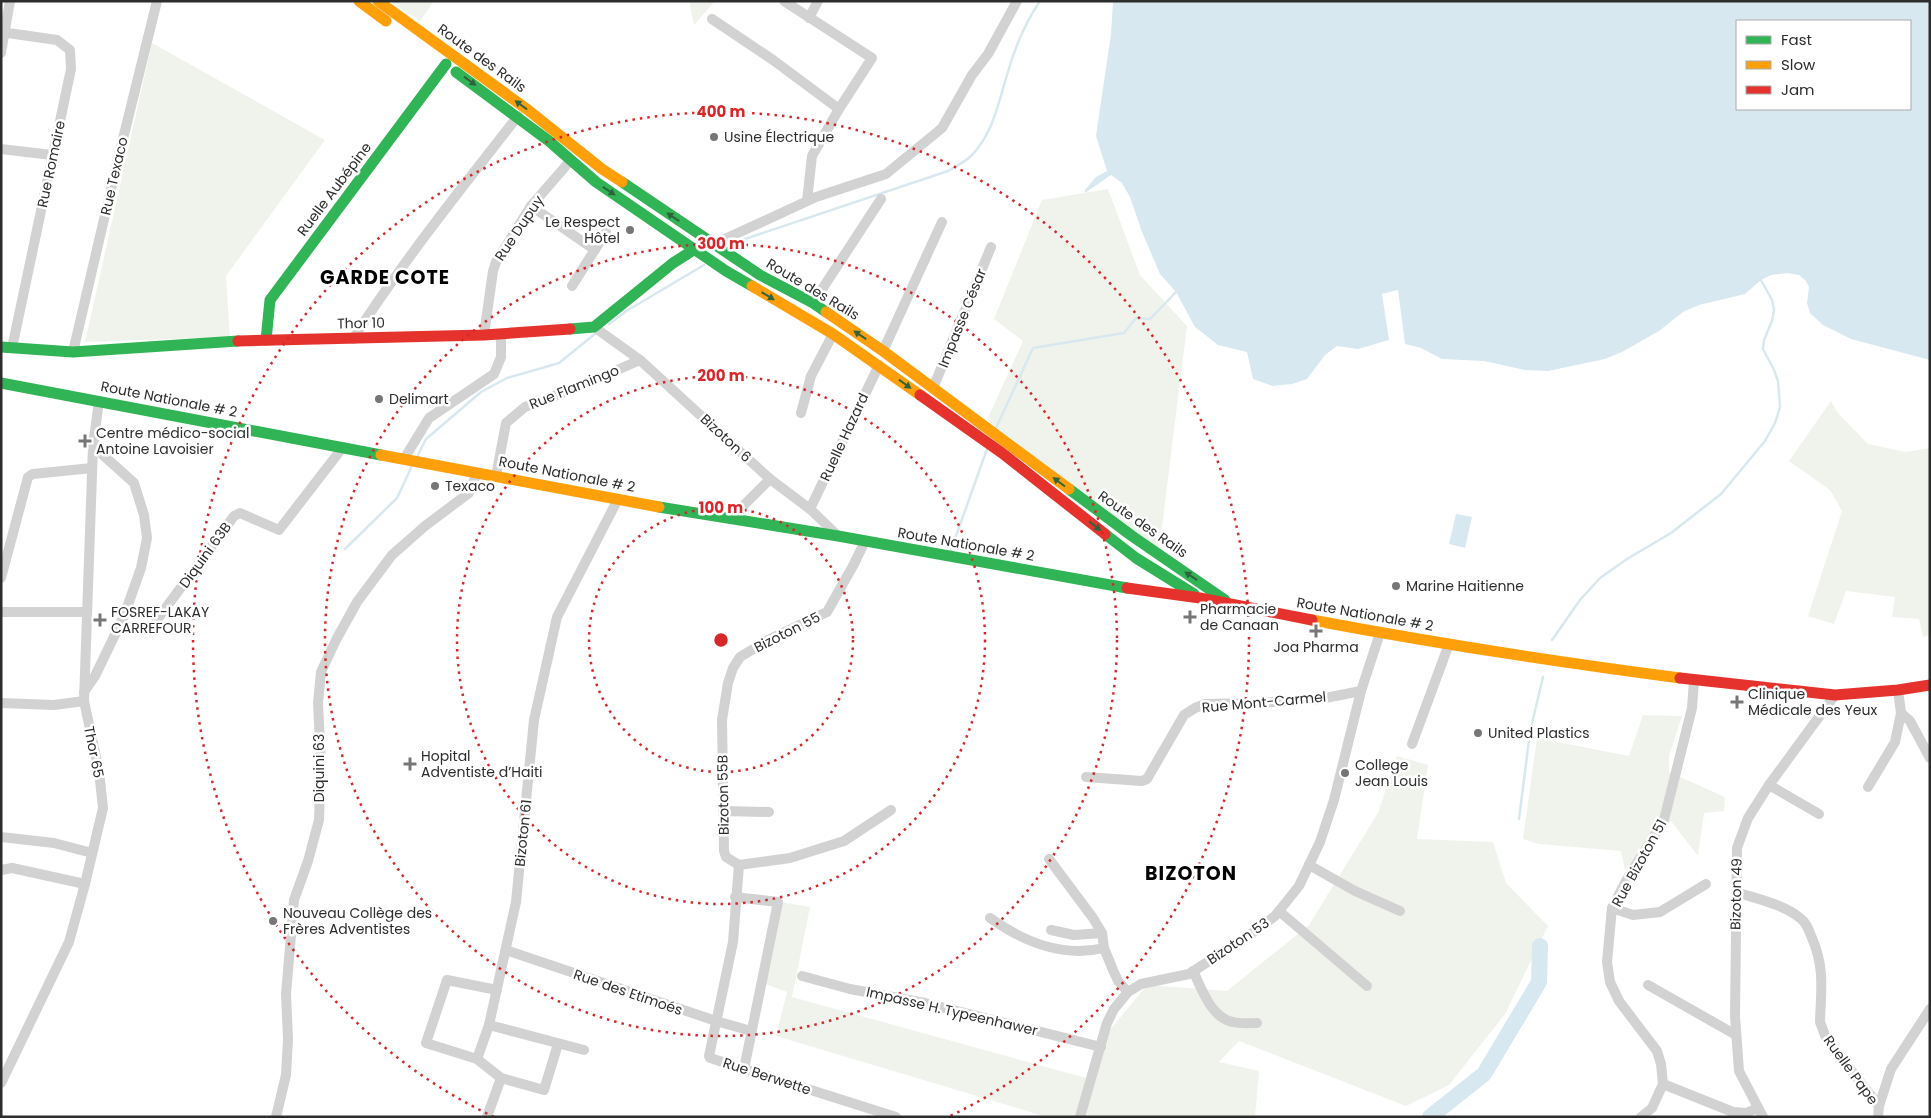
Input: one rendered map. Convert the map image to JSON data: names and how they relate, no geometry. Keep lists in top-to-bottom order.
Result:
{
  "streets": {
    "main road": [
      "Route des Rails",
      "Ruelle Aubépine",
      "Thor 10",
      "Route Nationale # 2"
    ],
    "street": [
      "Rue Romaire",
      "Rue Texaco",
      "Rue Dupuy",
      "Impasse César",
      "Rue Flamingo",
      "Ruelle Hazard",
      "Bizoton 6",
      "Diquini 63B",
      "Bizoton 55",
      "Rue Mont-Carmel",
      "Thor 65",
      "Diquini 63",
      "Bizoton 55B",
      "Bizoton 61",
      "Rue Bizoton 51",
      "Bizoton 49",
      "Bizoton 53",
      "Rue des Etimoés",
      "Impasse H. Typeenhawer",
      "Ruelle Pape",
      "Rue Berwette"
    ]
  },
  "crossings": [
    ["Route des Rails", "Ruelle Aubépine"],
    ["Route des Rails", "Rue Dupuy"],
    ["Route des Rails", "Impasse César"],
    ["Route des Rails", "Route Nationale # 2"],
    ["Route des Rails", "Ruelle Hazard"],
    ["Rue Romaire", "Thor 10"],
    ["Rue Texaco", "Thor 10"],
    ["Ruelle Aubépine", "Thor 10"],
    ["Rue Dupuy", "Thor 10"],
    ["Thor 10", "Bizoton 6"],
    ["Rue Flamingo", "Route Nationale # 2"],
    ["Rue Flamingo", "Bizoton 6"],
    ["Route Nationale # 2", "Bizoton 6"],
    ["Route Nationale # 2", "Diquini 63B"],
    ["Route Nationale # 2", "Bizoton 55"],
    ["Route Nationale # 2", "Thor 65"],
    ["Route Nationale # 2", "Diquini 63"],
    ["Route Nationale # 2", "Bizoton 61"],
    ["Route Nationale # 2", "Rue Bizoton 51"],
    ["Route Nationale # 2", "Bizoton 49"],
    ["Route Nationale # 2", "Bizoton 53"],
    ["Ruelle Hazard", "Bizoton 6"],
    ["Bizoton 55", "Bizoton 55B"],
    ["Rue Mont-Carmel", "Bizoton 53"],
    ["Bizoton 55B", "Rue Berwette"],
    ["Bizoton 61", "Rue des Etimoés"],
    ["Bizoton 49", "Ruelle Pape"],
    ["Rue des Etimoés", "Rue Berwette"]
  ],
  "districts": ["GARDE COTE", "BIZOTON"],
  "places": {
    "other": [
      "Usine Électrique",
      "Le Respect Hôtel",
      "Delimart",
      "Texaco",
      "Marine Haitienne",
      "United Plastics",
      "College Jean Louis",
      "Nouveau Collège des Frères Adventistes"
    ],
    "health": [
      "Centre médico-social Antoine Lavoisier",
      "Pharmacie de Canaan",
      "FOSREF-LAKAY CARREFOUR",
      "Joa Pharma",
      "Clinique Médicale des Yeux",
      "Hopital Adventiste d’Haiti"
    ]
  },
  "legend": ["Fast", "Slow", "Jam"],
  "rings": [
    "400 m",
    "300 m",
    "200 m",
    "100 m"
  ]
}
